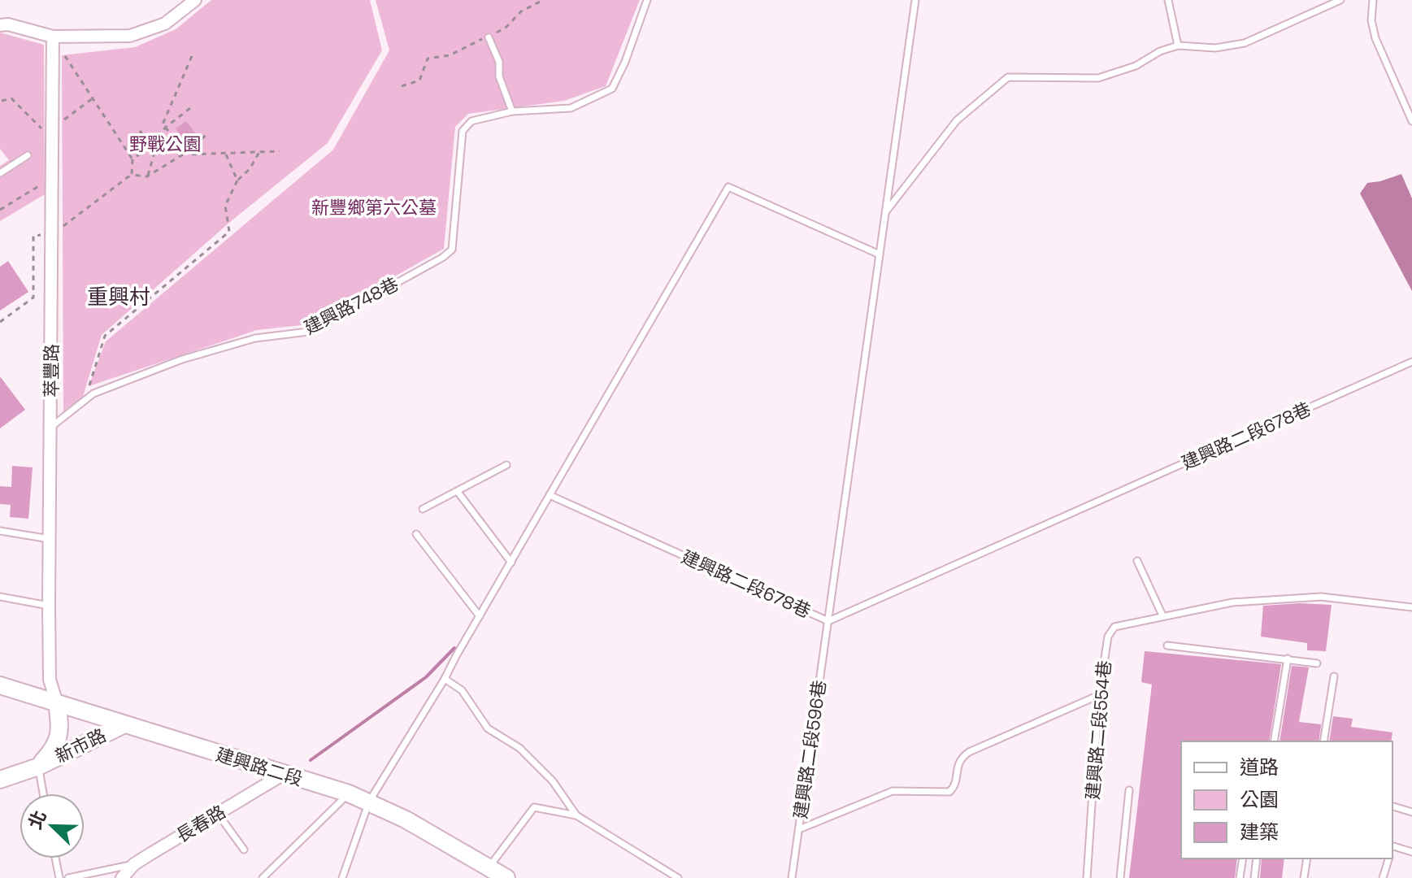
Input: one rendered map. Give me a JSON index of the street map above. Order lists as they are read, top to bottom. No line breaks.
{"streets":{"street":["萃豐路","新市路","建興路二段","長春路"],"lane":["建興路748巷","建興路二段678巷","建興路二段554巷","建興路二段596巷"]},"crossings":[["建興路748巷","萃豐路"],["萃豐路","新市路"],["萃豐路","建興路二段"],["建興路二段678巷","建興路二段596巷"],["新市路","建興路二段"],["建興路二段","長春路"]],"districts":["重興村"],"parks":["野戰公園","新豐鄉第六公墓"],"legend":["道路","公園","建築"],"north":"top left"}
